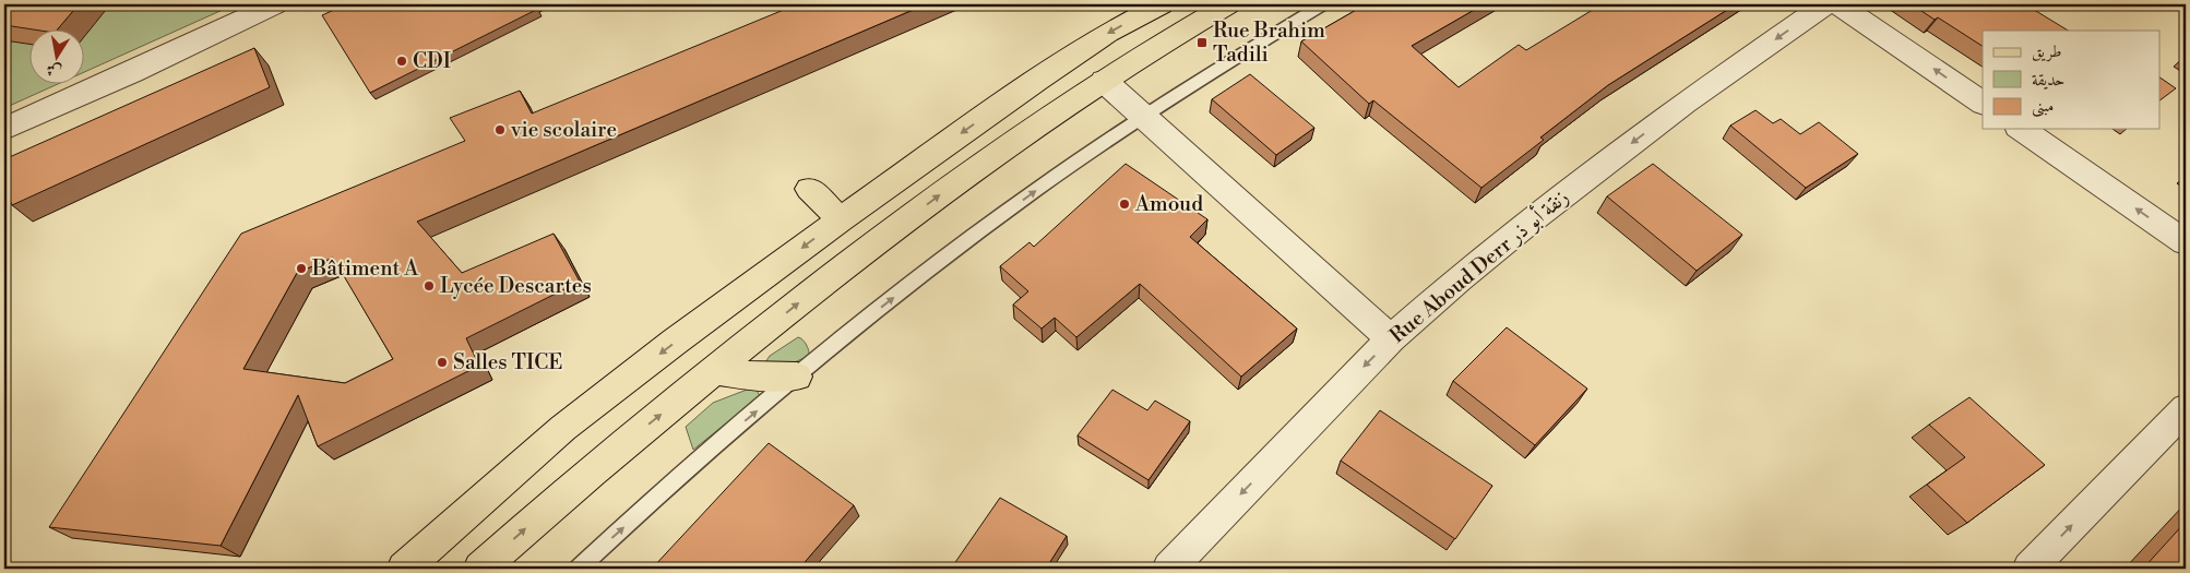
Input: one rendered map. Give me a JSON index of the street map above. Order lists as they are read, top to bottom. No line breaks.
{"streets":{"street":["Rue Aboud Derr زنقة أبو ذر"]},"one_way":["Rue Aboud Derr زنقة أبو ذر"],"places":{"transit":["Rue Brahim Tadili"],"other":["CDI","vie scolaire","Amoud","Bâtiment A","Lycée Descartes","Salles TICE"]},"legend":["طريق","حديقة","مبنى"],"north":"bottom"}
